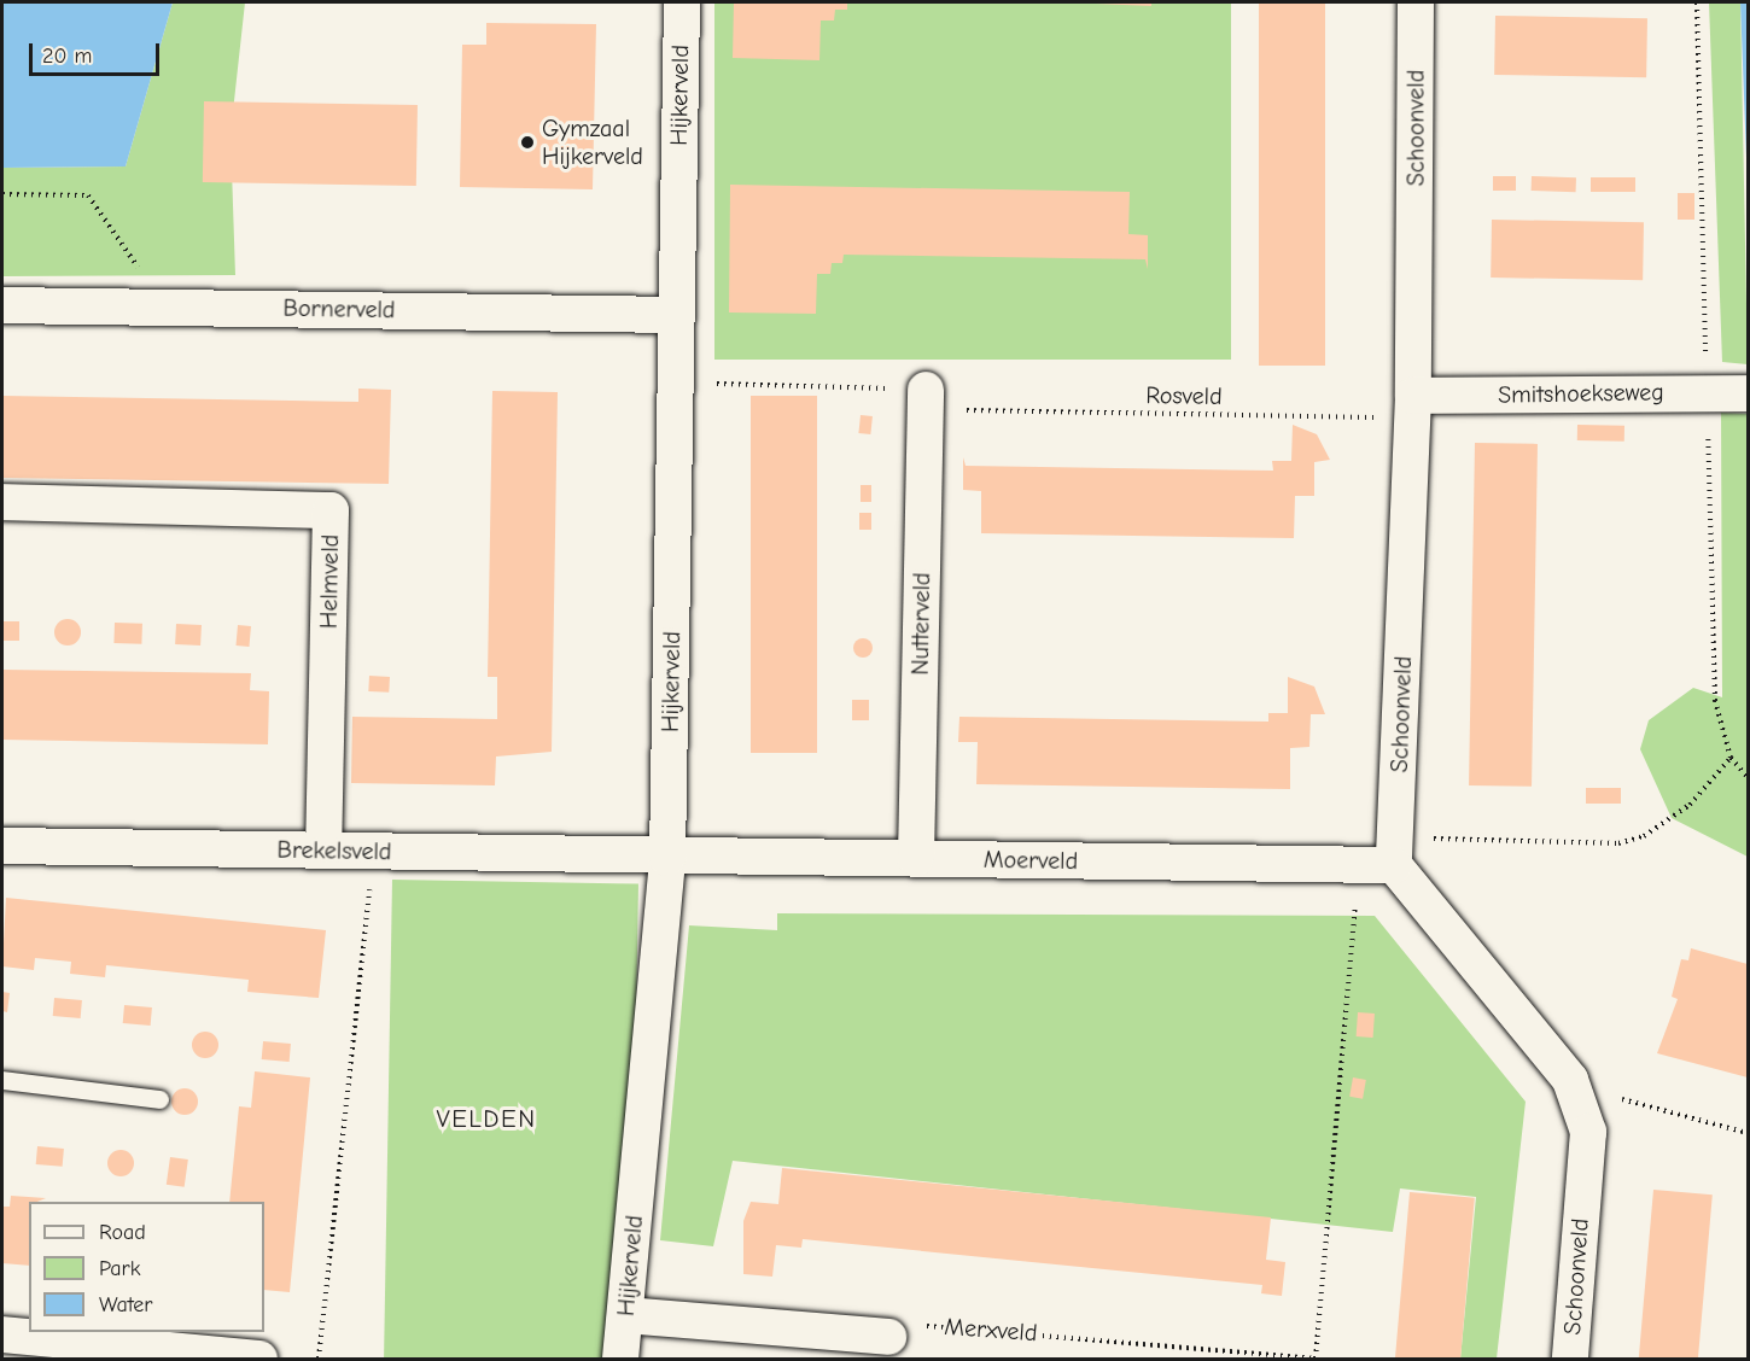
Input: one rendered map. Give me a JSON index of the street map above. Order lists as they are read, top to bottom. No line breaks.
{"streets":{"street":["Hijkerveld","Schoonveld","Bornerveld","Smitshoekseweg","Helmveld","Nutterveld","Brekelsveld","Moerveld"],"path":["Rosveld","Merxveld"]},"crossings":[["Hijkerveld","Bornerveld"],["Hijkerveld","Rosveld"],["Hijkerveld","Brekelsveld"],["Hijkerveld","Moerveld"],["Schoonveld","Smitshoekseweg"],["Schoonveld","Rosveld"],["Schoonveld","Moerveld"],["Smitshoekseweg","Rosveld"],["Rosveld","Nutterveld"],["Helmveld","Brekelsveld"],["Nutterveld","Moerveld"],["Brekelsveld","Moerveld"]],"districts":["VELDEN"],"places":["Gymzaal Hijkerveld"],"legend":["Road","Park","Water"],"scale_bar":"20 m"}
